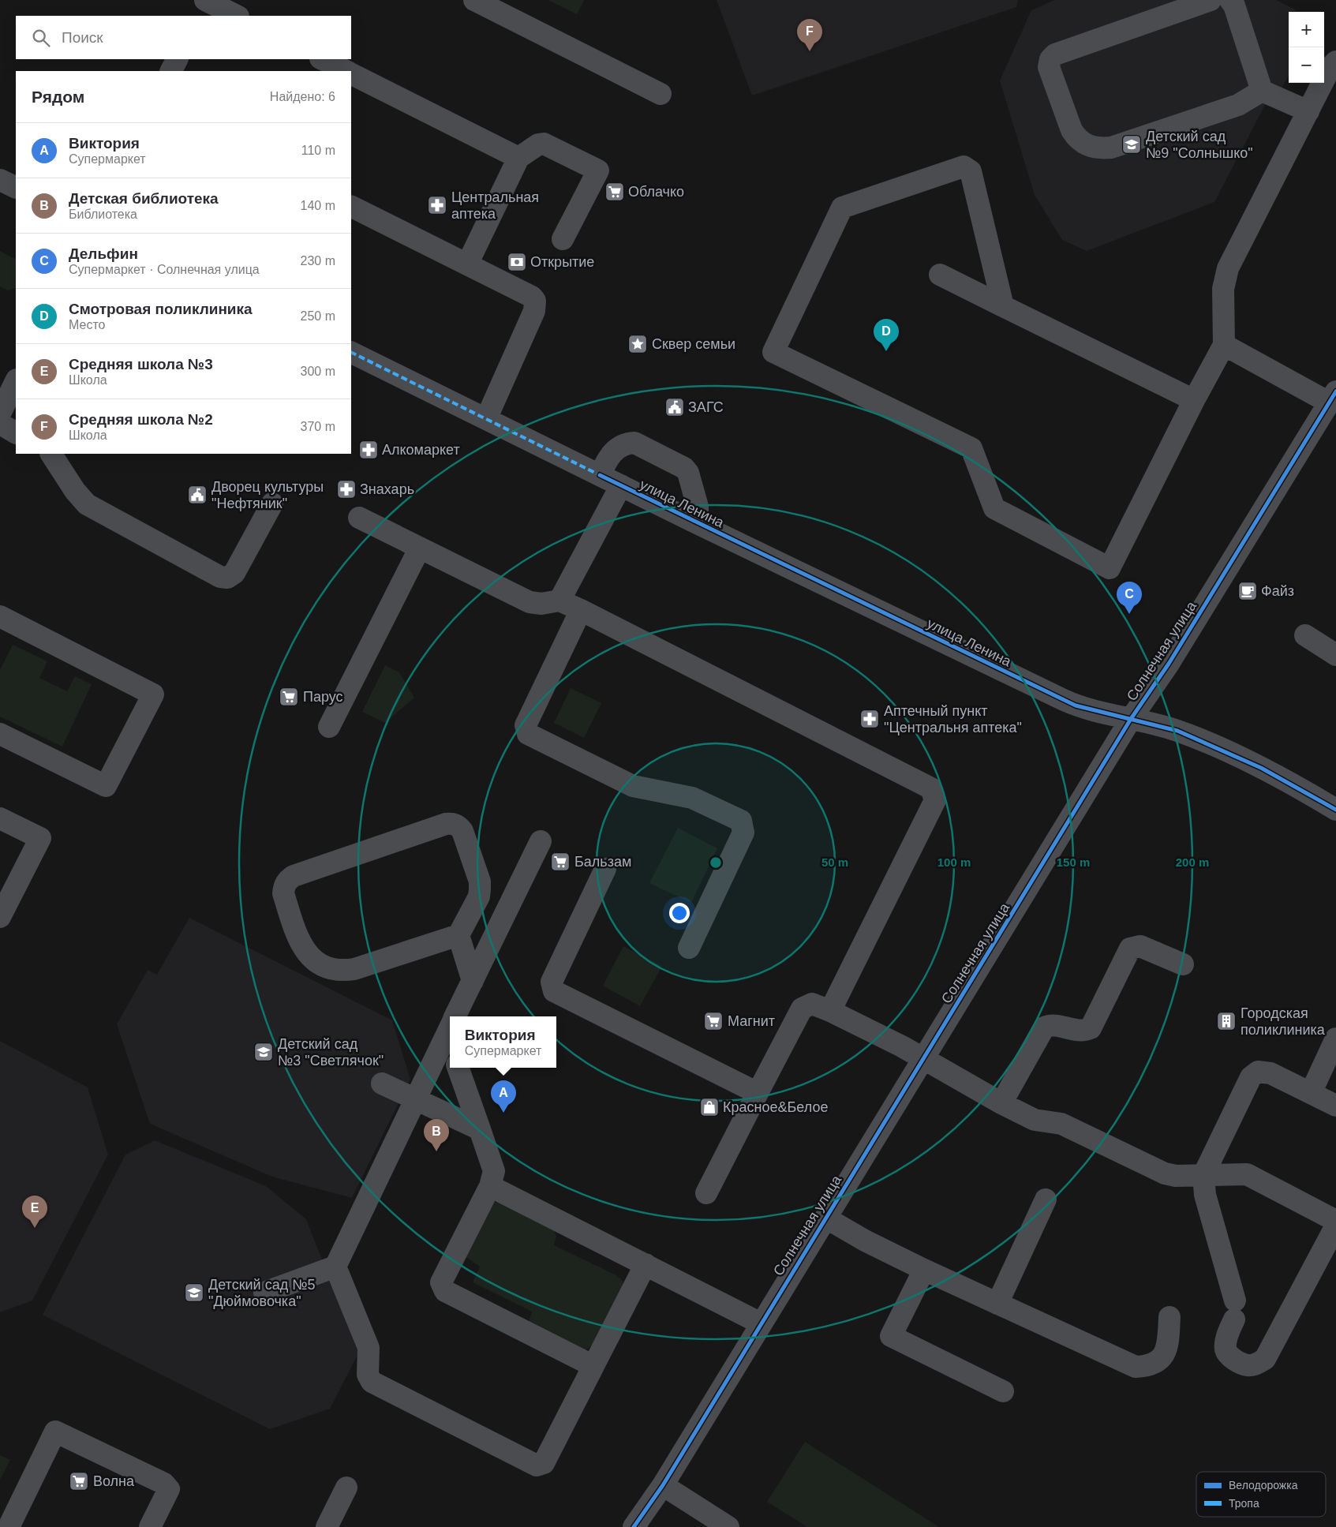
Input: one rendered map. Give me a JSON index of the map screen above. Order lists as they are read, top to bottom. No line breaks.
{"streets":{"street":["улица Ленина","Солнечная улица"]},"crossings":[["улица Ленина","Солнечная улица"]],"places":{"school or university":["Детский сад №9 \"Солнышко\"","Детский сад №3 \"Светлячок\"","Детский сад №5 \"Дюймовочка\""],"supermarket":["Облачко","Парус","Бальзам","Магнит","Волна"],"pharmacy":["Центральная аптека","Алкомаркет","Знахарь","Аптечный пункт \"Центральня аптека\""],"bank":["Открытие"],"place":["Сквер семьи"],"public building":["ЗАГС","Дворец культуры \"Нефтяник\""],"cafe":["Файз"],"building":["Городская поликлиника"],"shop":["Красное&Белое"]},"legend":["Велодорожка","Тропа"],"page":{"map_buttons":["+","−"],"search":"Поиск","pins":["F","D","C","A","B","E"],"heading":["Рядом","Найдено: 6"],"list":[{"mark":"A","name":"Виктория","note":"Супермаркет","value":"110 m"},{"mark":"B","name":"Детская библиотека","note":"Библиотека","value":"140 m"},{"mark":"C","name":"Дельфин","note":"Супермаркет · Солнечная улица","value":"230 m"},{"mark":"D","name":"Смотровая поликлиника","note":"Место","value":"250 m"},{"mark":"E","name":"Средняя школа №3","note":"Школа","value":"300 m"},{"mark":"F","name":"Средняя школа №2","note":"Школа","value":"370 m"}],"popup":["Виктория","Супермаркет"]},"rings":["50 m","100 m","150 m","200 m"]}
